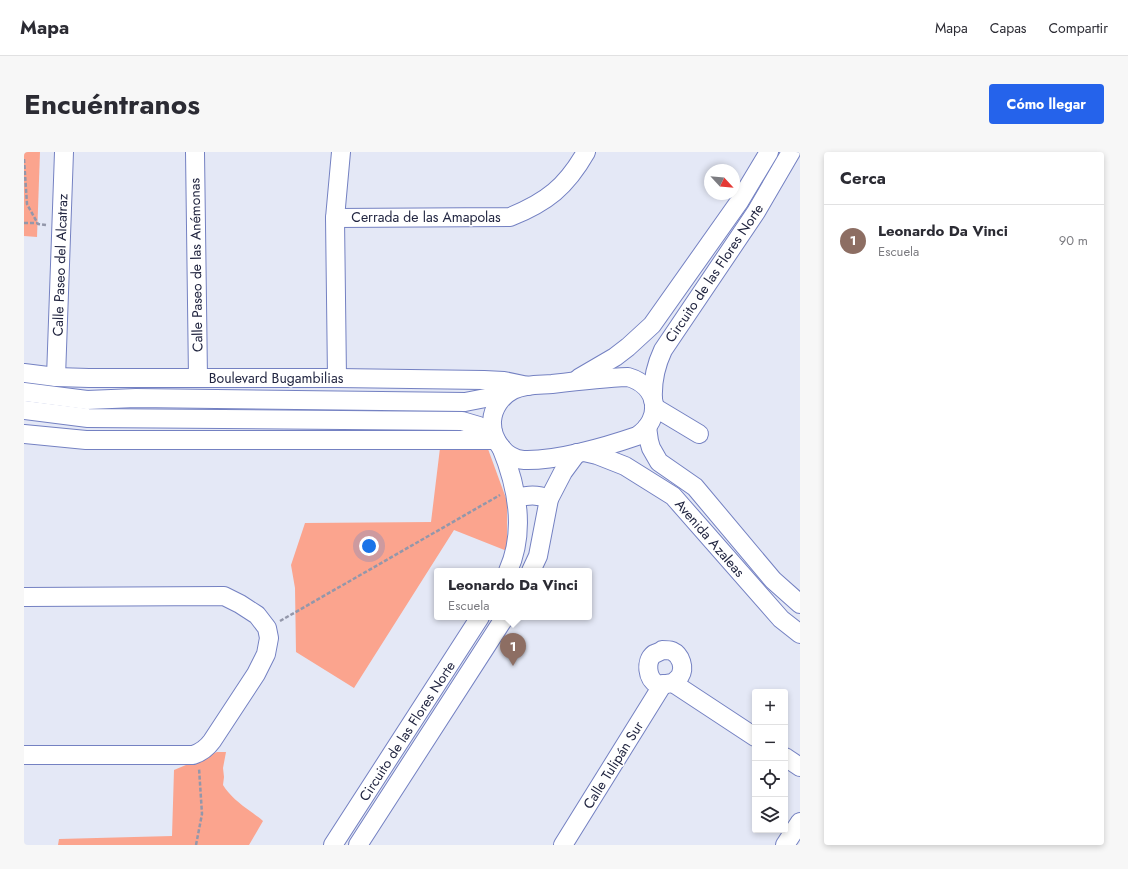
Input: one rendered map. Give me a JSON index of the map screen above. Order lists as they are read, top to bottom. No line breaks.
{"streets":{"street":["Cerrada de las Amapolas","Calle Paseo del Alcatraz","Calle Paseo de las Anémonas","Circuito de las Flores Norte","Boulevard Bugambilias","Avenida Azaleas","Calle Tulipán Sur"]},"crossings":[["Calle Paseo del Alcatraz","Boulevard Bugambilias"],["Calle Paseo de las Anémonas","Boulevard Bugambilias"],["Circuito de las Flores Norte","Avenida Azaleas"]],"north":"bottom right","page":{"header":"Mapa","nav":["Mapa","Capas","Compartir"],"title":"Encuéntranos","buttons":"Cómo llegar","heading":"Cerca","list":[{"mark":"1","name":"Leonardo Da Vinci","note":"Escuela","value":"90 m"}],"popup":["Leonardo Da Vinci","Escuela"],"pins":"1","map_buttons":["+","−"]}}
